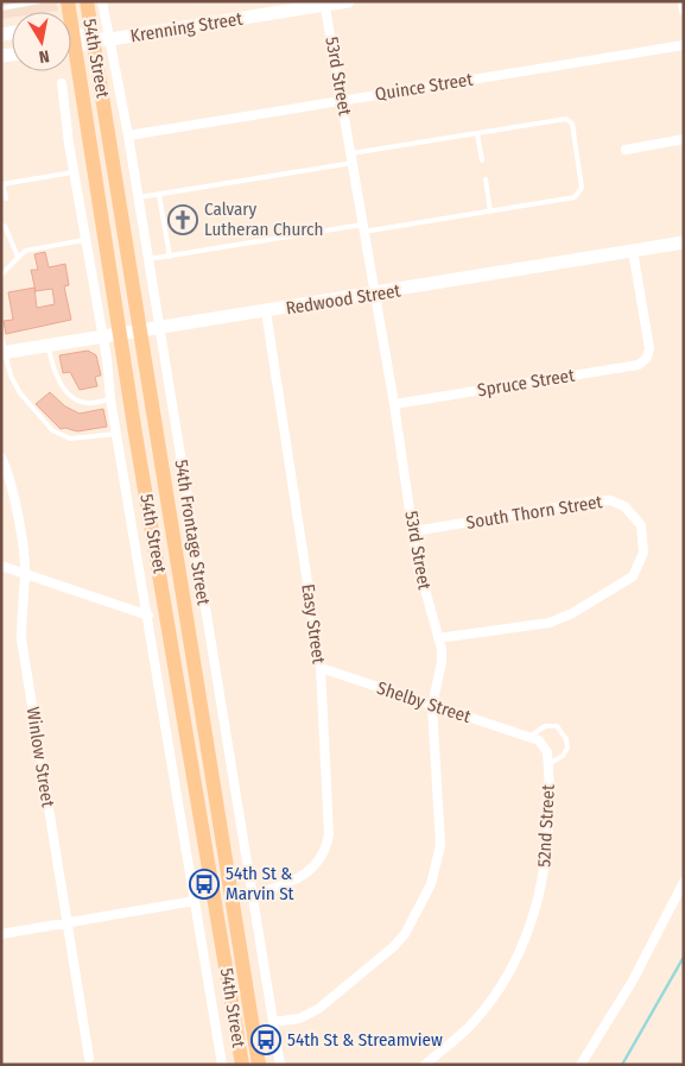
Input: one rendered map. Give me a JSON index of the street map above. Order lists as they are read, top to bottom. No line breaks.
{"streets":{"main road":["54th Street"],"street":["Krenning Street","53rd Street","Quince Street","Redwood Street","Spruce Street","South Thorn Street","54th Frontage Street","Easy Street","Shelby Street","Winlow Street","52nd Street"]},"crossings":[["Krenning Street","54th Street"],["Krenning Street","53rd Street"],["Krenning Street","54th Frontage Street"],["54th Street","Redwood Street"],["53rd Street","Quince Street"],["53rd Street","Redwood Street"],["53rd Street","Spruce Street"],["53rd Street","South Thorn Street"],["53rd Street","54th Frontage Street"],["53rd Street","Shelby Street"],["Quince Street","54th Frontage Street"],["Redwood Street","Spruce Street"],["Redwood Street","54th Frontage Street"],["Redwood Street","Easy Street"],["54th Frontage Street","Easy Street"],["Easy Street","Shelby Street"],["Shelby Street","52nd Street"]],"places":{"church":["Calvary Lutheran Church"],"bus stop":["54th St & Marvin St","54th St & Streamview"]},"north":"bottom"}
